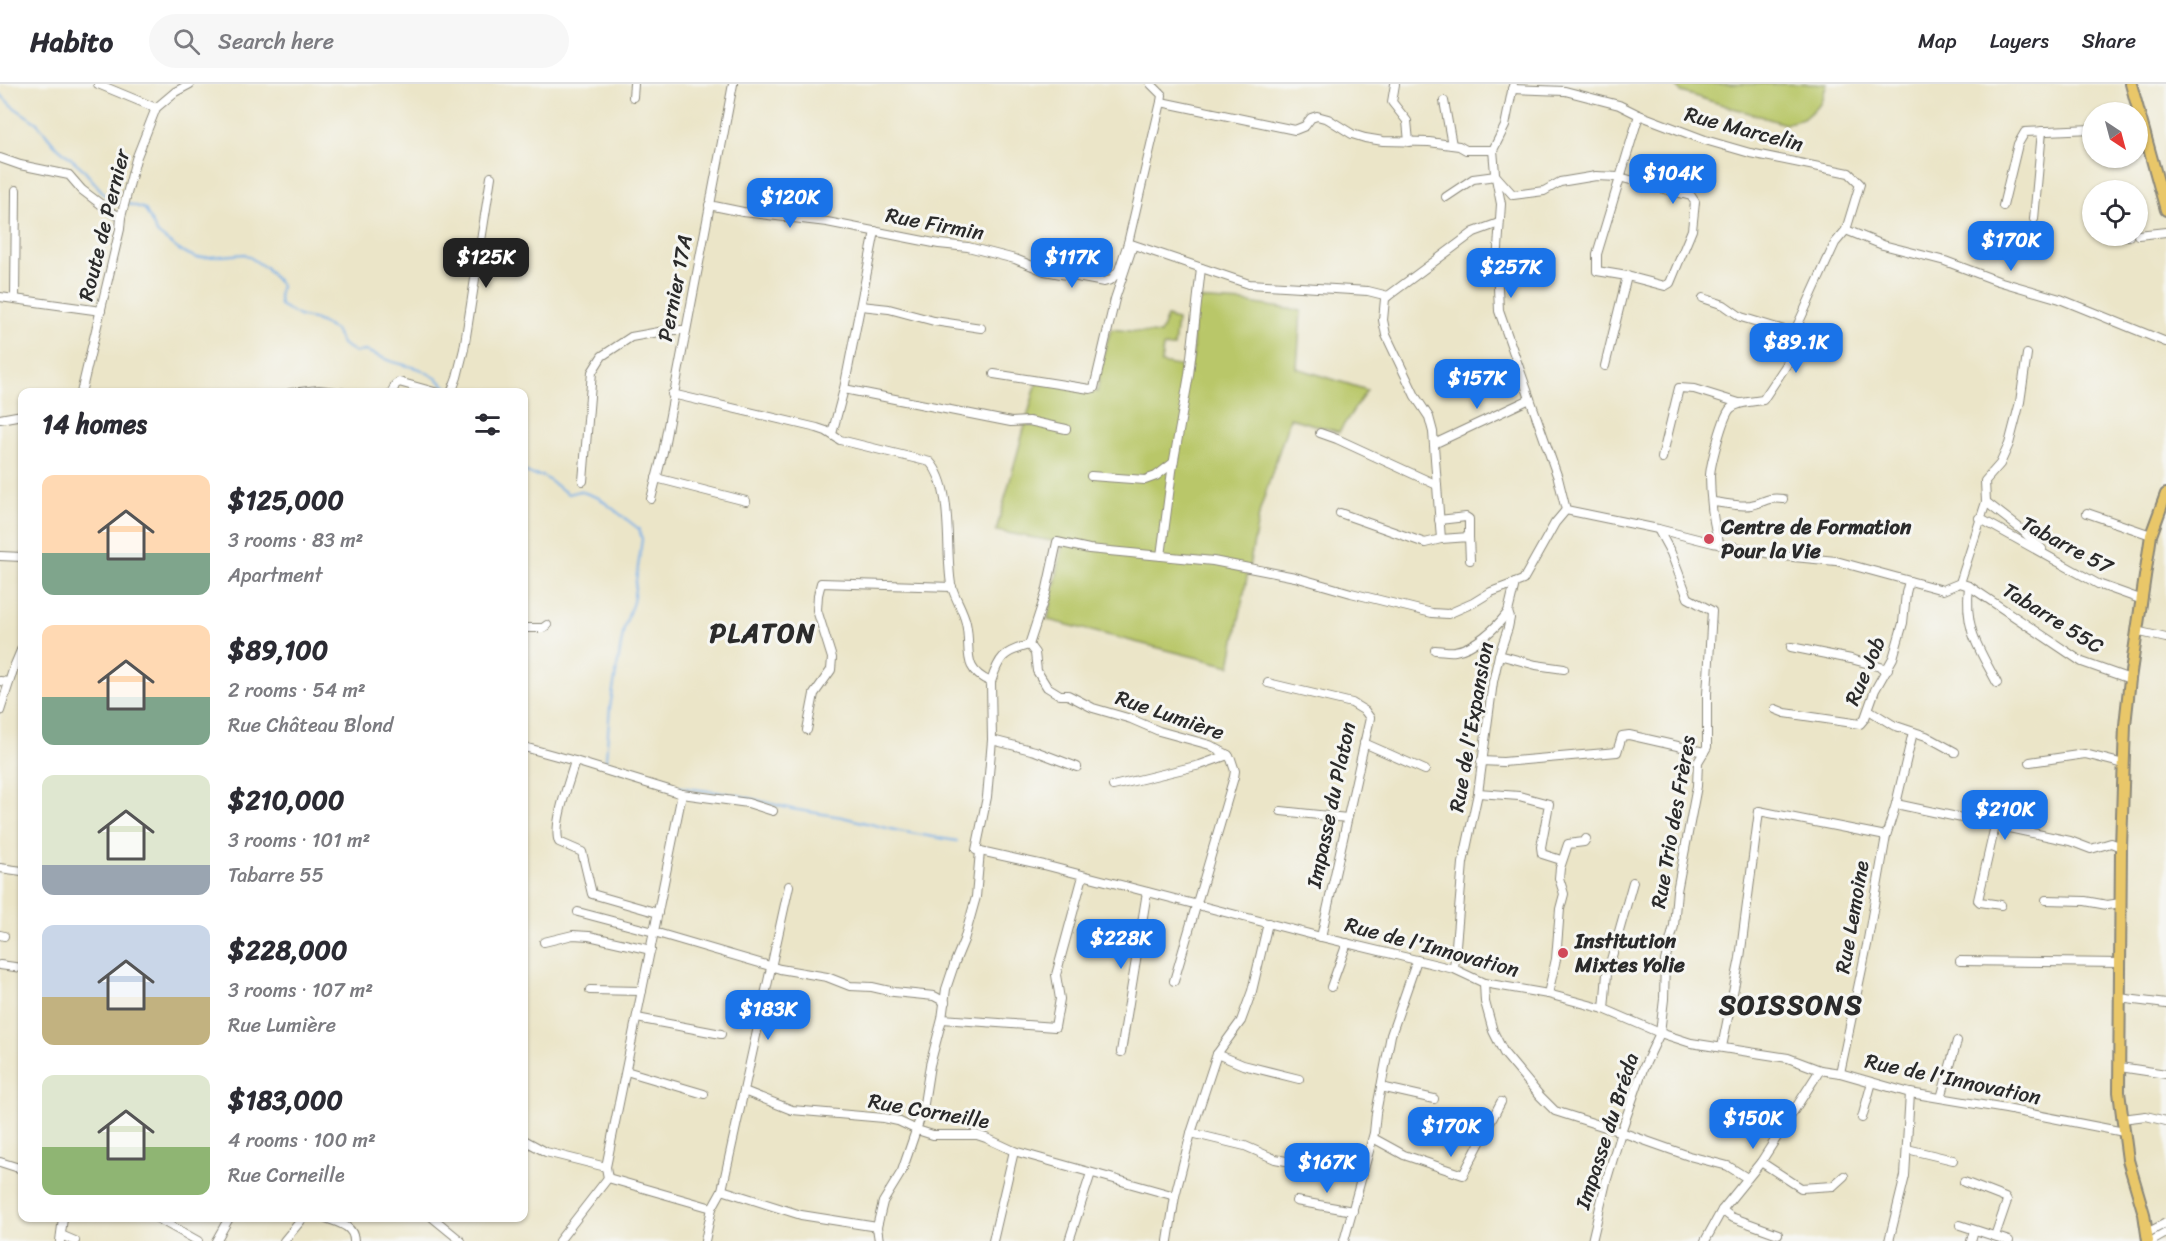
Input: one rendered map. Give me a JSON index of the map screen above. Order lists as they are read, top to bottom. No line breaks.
{"streets":{"street":["Rue Marcelin","Rue Firmin","Route de Pernier","Pernier 17A","Tabarre 57","Tabarre 55C","Rue Job","Rue Lumière","Rue de l'Expansion","Impasse du Platon","Rue Trio des Frères","Rue Lemoine","Rue de l'Innovation","Rue Corneille","Impasse du Bréda"]},"crossings":[["Rue Firmin","Pernier 17A"],["Rue Lumière","Rue de l'Innovation"],["Rue de l'Expansion","Rue de l'Innovation"],["Impasse du Platon","Rue de l'Innovation"],["Rue Trio des Frères","Rue de l'Innovation"],["Rue Trio des Frères","Impasse du Bréda"],["Rue Lemoine","Rue de l'Innovation"],["Rue de l'Innovation","Impasse du Bréda"]],"districts":["PLATON","SOISSONS"],"places":["Centre de Formation Pour la Vie","Institution Mixtes Yolie"],"north":"bottom right","page":{"header":"Habito","search":"Search here","nav":["Map","Layers","Share"],"price":["$104K","$120K","$170K","$125K","$117K","$257K","$89.1K","$157K","$210K","$228K","$183K","$150K","$170K","$167K"],"heading":"14 homes","list":[{"name":"$125,000","note":"3 rooms · 83 m² · Apartment"},{"name":"$89,100","note":"2 rooms · 54 m² · Rue Château Blond"},{"name":"$210,000","note":"3 rooms · 101 m² · Tabarre 55"},{"name":"$228,000","note":"3 rooms · 107 m² · Rue Lumière"},{"name":"$183,000","note":"4 rooms · 100 m² · Rue Corneille"}]}}
